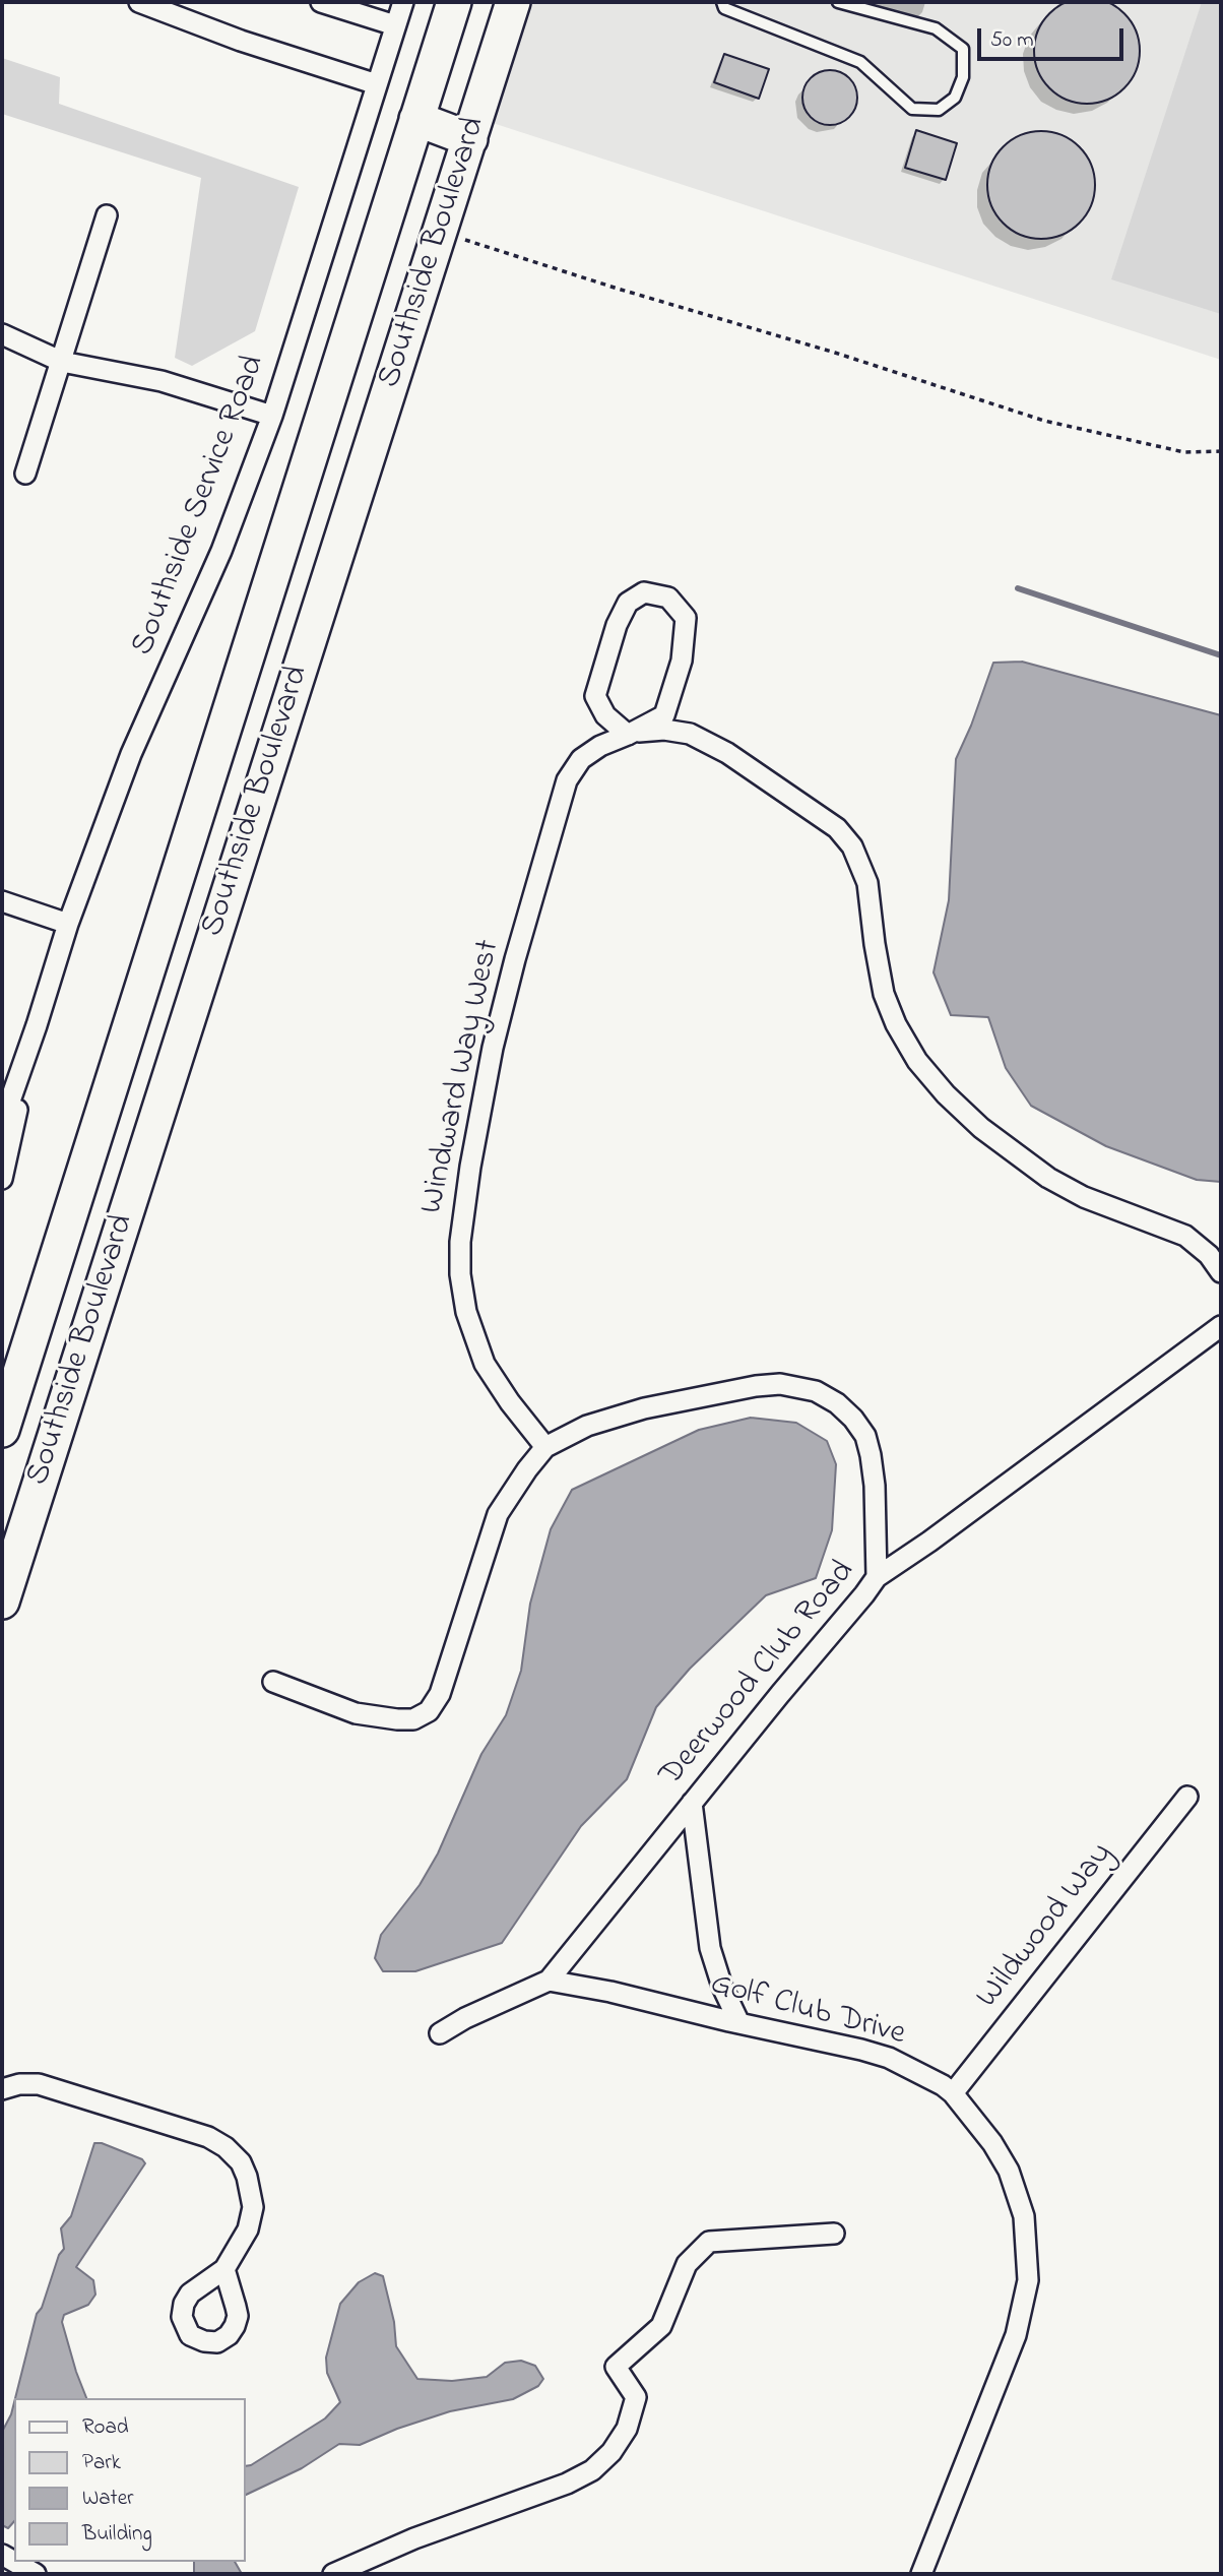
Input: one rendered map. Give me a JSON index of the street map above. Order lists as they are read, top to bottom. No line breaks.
{"streets":{"highway":["Southside Boulevard"],"street":["Southside Service Road","Windward Way West","Deerwood Club Road","Wildwood Way","Golf Club Drive"]},"crossings":[["Deerwood Club Road","Golf Club Drive"],["Wildwood Way","Golf Club Drive"]],"legend":["Road","Park","Water","Building"],"scale_bar":"50 m"}
